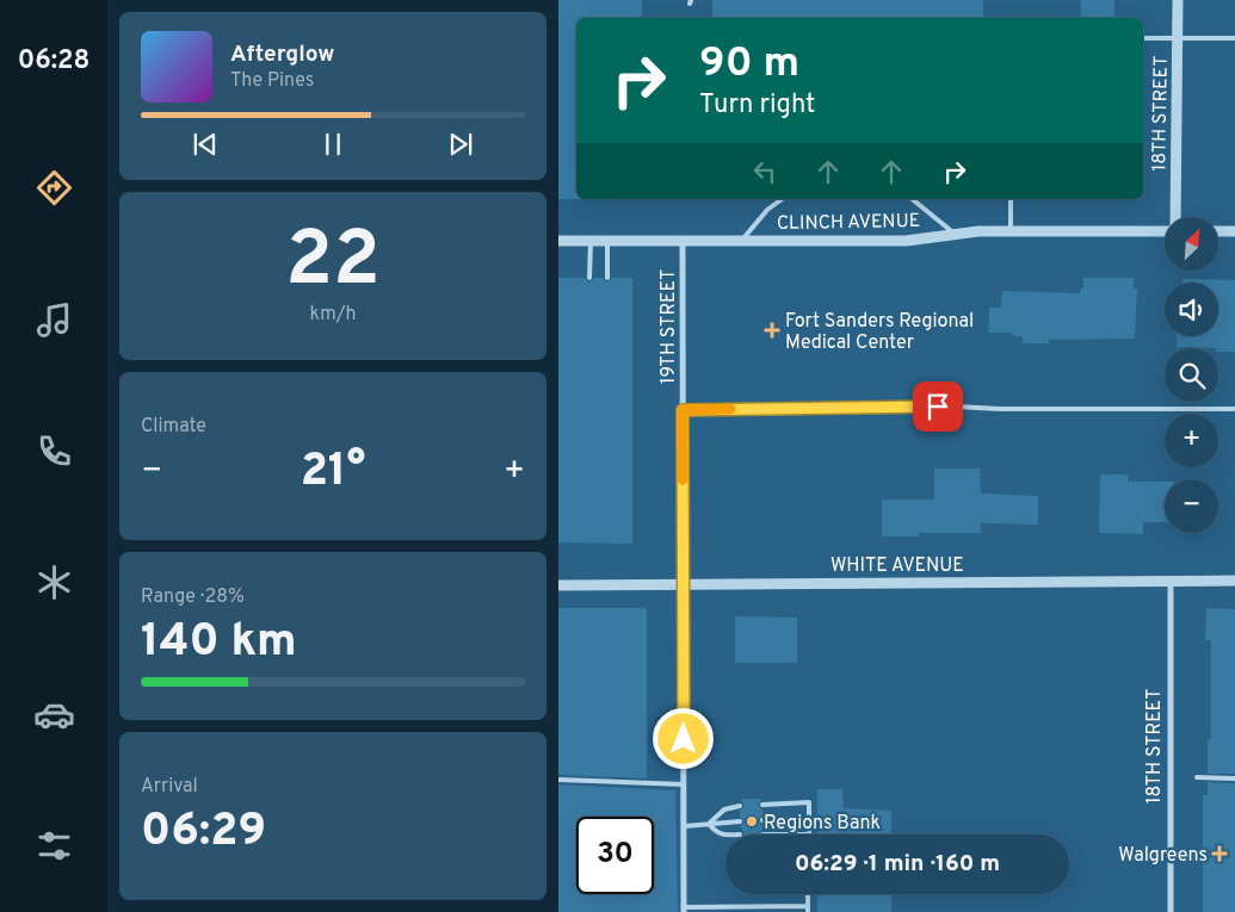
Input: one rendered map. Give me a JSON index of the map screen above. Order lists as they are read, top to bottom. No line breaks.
{"streets":{"street":["18TH STREET","CLINCH AVENUE","19TH STREET","WHITE AVENUE"]},"crossings":[["18TH STREET","WHITE AVENUE"],["CLINCH AVENUE","19TH STREET"],["19TH STREET","WHITE AVENUE"]],"places":{"health":["Fort Sanders Regional Medical Center","Walgreens"],"other":["Regions Bank"]},"north":"top right","page":{"tabs":"06:28","turn":["90 m","Turn right"],"song":["Afterglow","The Pines"],"tile":[["22","km/h"],"Climate",["Range · 28%","140 km"],["Arrival","06:29"]],"map_buttons":["+","−"],"heat":["−","21°","+"],"limit":"30","trip":"06:29 · 1 min · 160 m"}}
